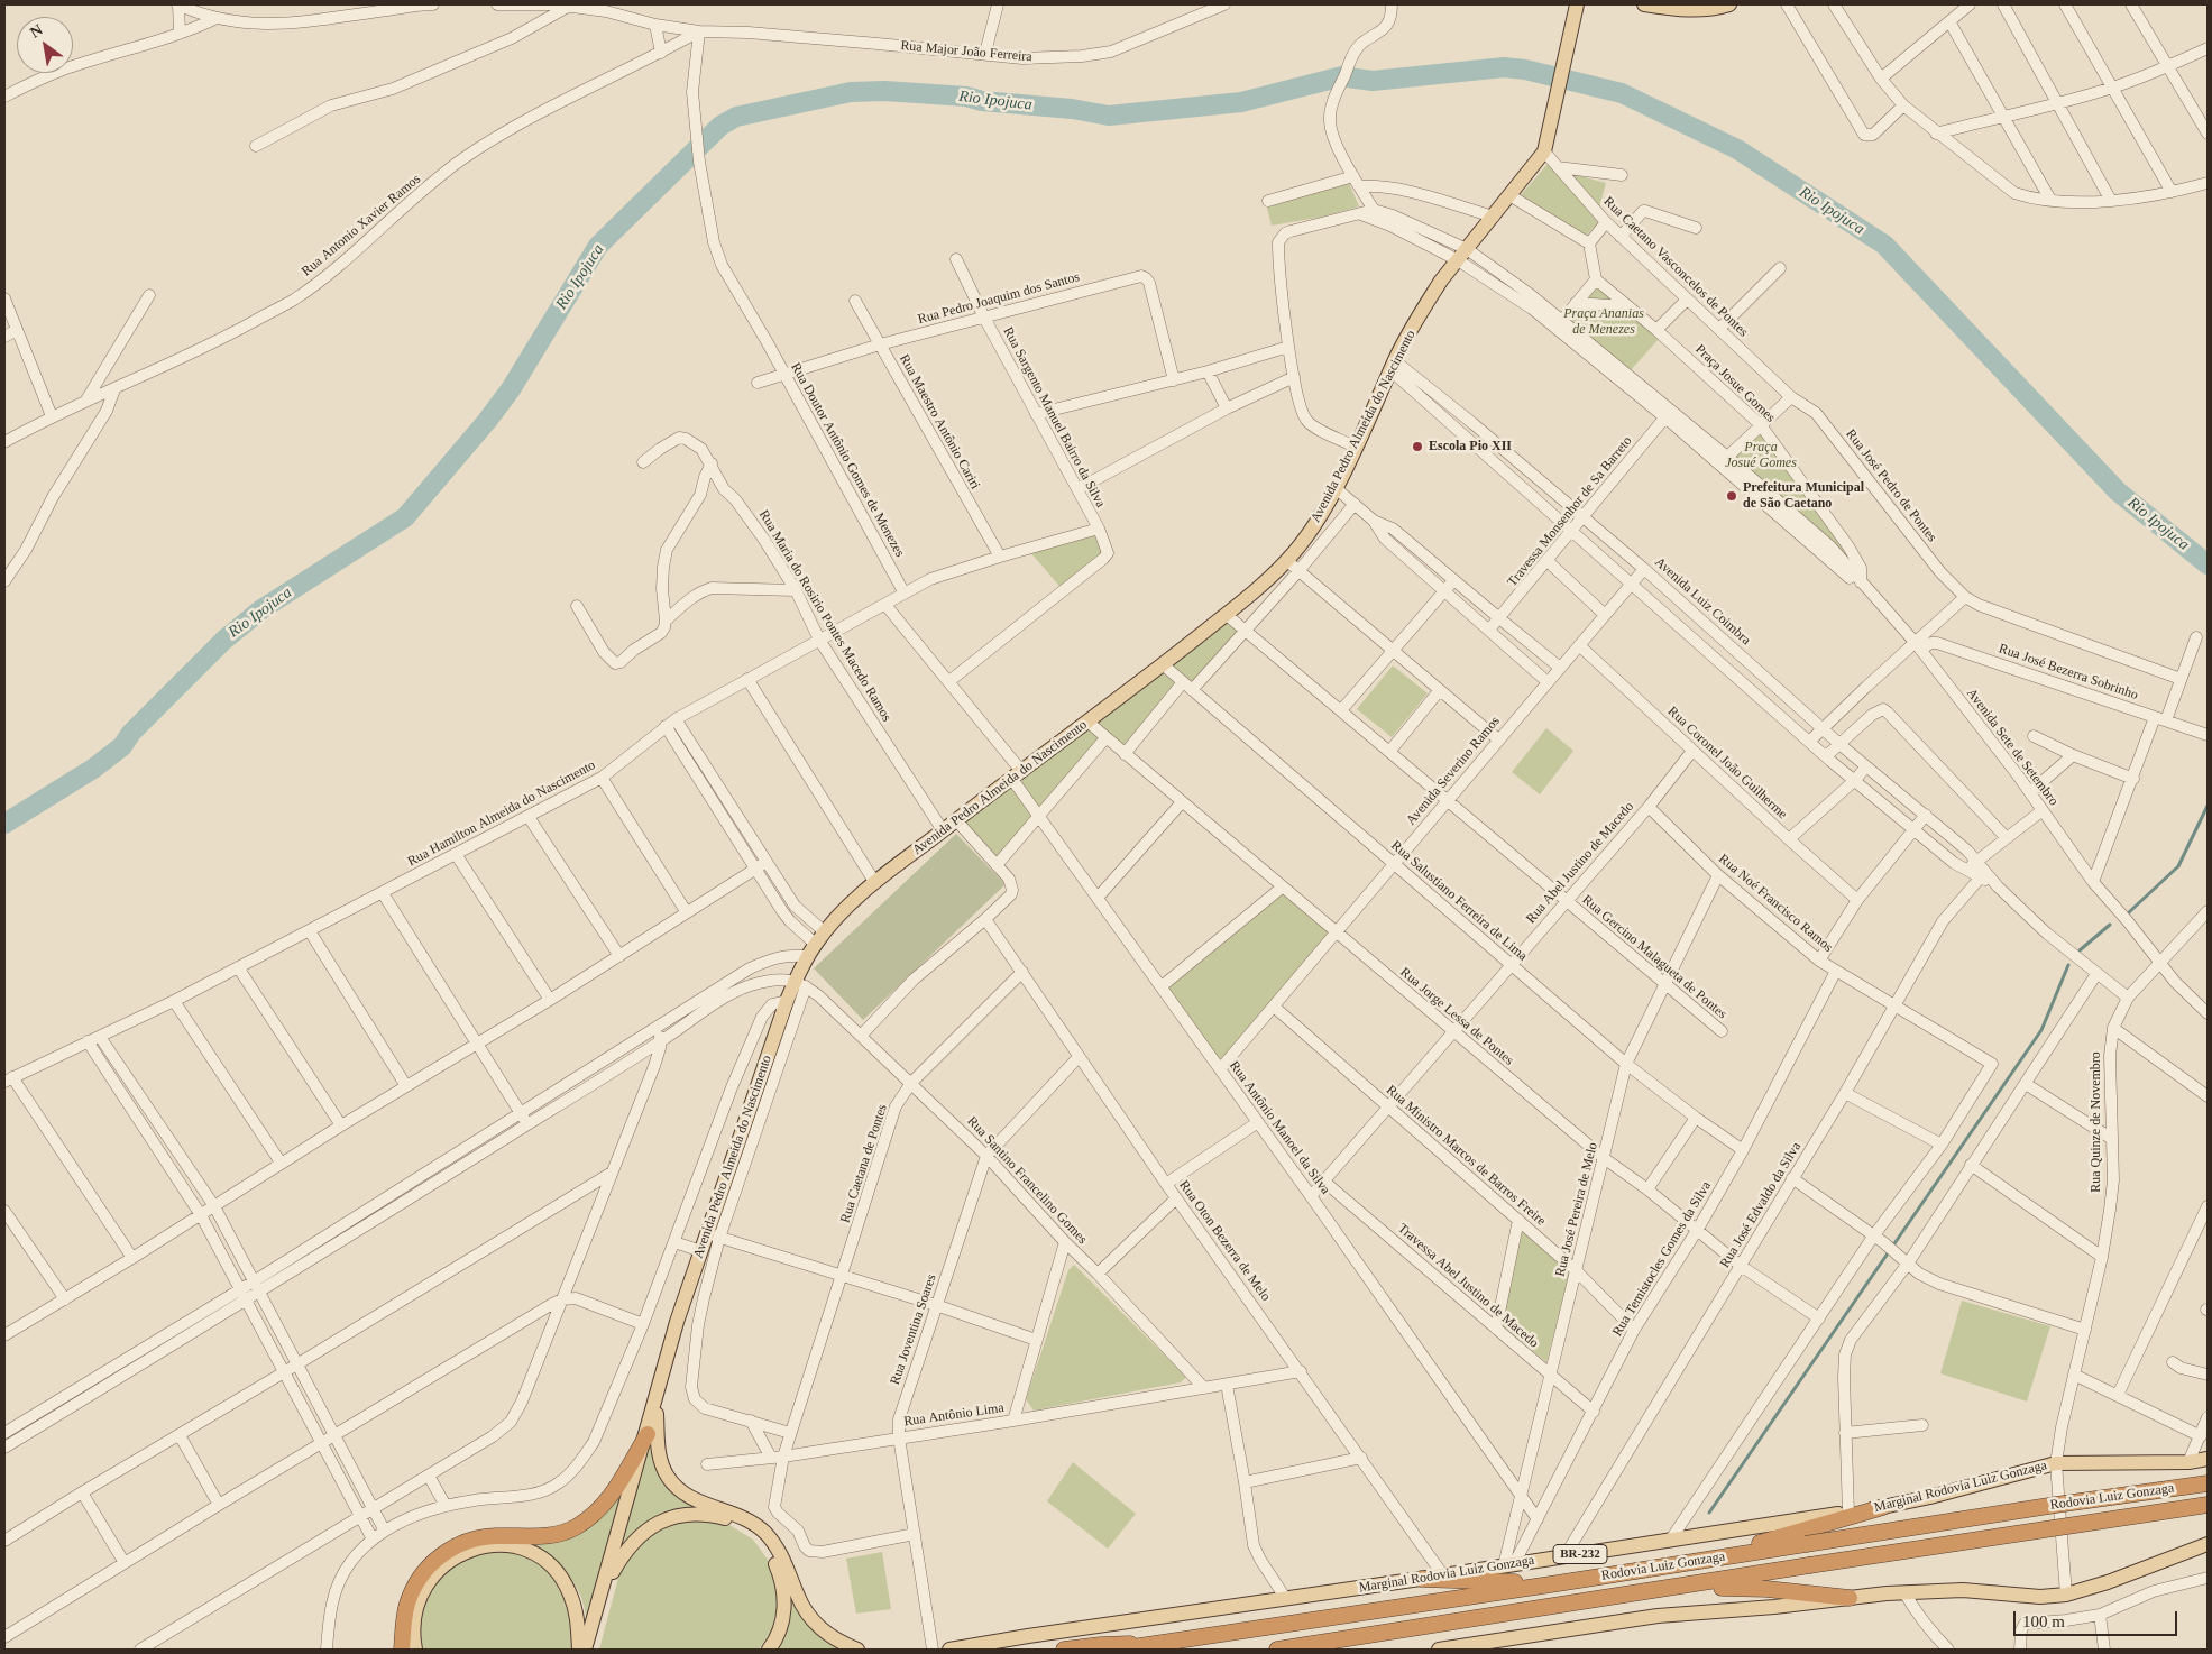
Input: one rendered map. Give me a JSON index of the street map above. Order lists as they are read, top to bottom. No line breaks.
{"streets":{"highway":["Rodovia Luiz Gonzaga","BR-232"],"main road":["Avenida Pedro Almeida do Nascimento","Marginal Rodovia Luiz Gonzaga"],"street":["Rua Major João Ferreira","Rua Antonio Xavier Ramos","Rua Caetano Vasconcelos de Pontes","Rua Pedro Joaquim dos Santos","Praça Josue Gomes","Rua Sargento Manuel Bairro da Silva","Rua Maestro Antônio Cariri","Rua Doutor Antônio Gomes de Menezes","Rua José Pedro de Pontes","Travessa Monsenhor de Sa Barreto","Avenida Luiz Coimbra","Rua Maria do Rosirio Pontes Macedo Ramos","Rua José Bezerra Sobrinho","Avenida Sete de Setembro","Rua Coronel João Guilherme","Avenida Severino Ramos","Rua Hamilton Almeida do Nascimento","Rua Abel Justino de Macedo","Rua Salustiano Ferreira de Lima","Rua Noé Francisco Ramos","Rua Gercino Malagueta de Pontes","Rua Jorge Lessa de Pontes","Rua Quinze de Novembro","Rua Antônio Manoel da Silva","Rua Ministro Marcos de Barros Freire","Rua Caetana de Pontes","Rua Santino Francelino Gomes","Rua José Edvaldo da Silva","Rua José Pereira de Melo","Rua Oton Bezerra de Melo","Rua Temistocles Gomes da Silva","Travessa Abel Justino de Macedo","Rua Joventina Soares","Rua Antônio Lima"]},"crossings":[["Rua Major João Ferreira","Rua Antonio Xavier Ramos"],["Rua Major João Ferreira","Rua Doutor Antônio Gomes de Menezes"],["Rua Antonio Xavier Ramos","Rua Doutor Antônio Gomes de Menezes"],["Rua Caetano Vasconcelos de Pontes","Avenida Pedro Almeida do Nascimento"],["Rua Caetano Vasconcelos de Pontes","Rua José Pedro de Pontes"],["Rua Pedro Joaquim dos Santos","Rua Sargento Manuel Bairro da Silva"],["Rua Pedro Joaquim dos Santos","Rua Maestro Antônio Cariri"],["Rua Pedro Joaquim dos Santos","Rua Doutor Antônio Gomes de Menezes"],["Praça Josue Gomes","Avenida Sete de Setembro"],["Rua Sargento Manuel Bairro da Silva","Rua Hamilton Almeida do Nascimento"],["Rua Maestro Antônio Cariri","Rua Hamilton Almeida do Nascimento"],["Avenida Pedro Almeida do Nascimento","Avenida Luiz Coimbra"],["Avenida Pedro Almeida do Nascimento","Rua Maria do Rosirio Pontes Macedo Ramos"],["Avenida Pedro Almeida do Nascimento","Avenida Sete de Setembro"],["Avenida Pedro Almeida do Nascimento","Rua Salustiano Ferreira de Lima"],["Avenida Pedro Almeida do Nascimento","Rua Gercino Malagueta de Pontes"],["Avenida Pedro Almeida do Nascimento","Rua Jorge Lessa de Pontes"],["Avenida Pedro Almeida do Nascimento","Rua Antônio Manoel da Silva"],["Avenida Pedro Almeida do Nascimento","Rua Santino Francelino Gomes"],["Rua Doutor Antônio Gomes de Menezes","Rua Hamilton Almeida do Nascimento"],["Travessa Monsenhor de Sa Barreto","Avenida Luiz Coimbra"],["Travessa Monsenhor de Sa Barreto","Avenida Sete de Setembro"],["Avenida Luiz Coimbra","Avenida Severino Ramos"],["Avenida Luiz Coimbra","Rua Quinze de Novembro"],["Avenida Luiz Coimbra","Rua José Edvaldo da Silva"],["Rua Maria do Rosirio Pontes Macedo Ramos","Rua Hamilton Almeida do Nascimento"],["Rua José Bezerra Sobrinho","Avenida Sete de Setembro"],["Avenida Sete de Setembro","Rua Quinze de Novembro"],["Rua Coronel João Guilherme","Avenida Severino Ramos"],["Rua Coronel João Guilherme","Rua Abel Justino de Macedo"],["Avenida Severino Ramos","Rua Salustiano Ferreira de Lima"],["Avenida Severino Ramos","Rua Gercino Malagueta de Pontes"],["Avenida Severino Ramos","Rua Jorge Lessa de Pontes"],["Avenida Severino Ramos","Rua Antônio Manoel da Silva"],["Avenida Severino Ramos","Rua Ministro Marcos de Barros Freire"],["Rua Abel Justino de Macedo","Rua Salustiano Ferreira de Lima"],["Rua Abel Justino de Macedo","Rua Noé Francisco Ramos"],["Rua Abel Justino de Macedo","Rua Gercino Malagueta de Pontes"],["Rua Abel Justino de Macedo","Rua Jorge Lessa de Pontes"],["Rua Abel Justino de Macedo","Rua Antônio Manoel da Silva"],["Rua Abel Justino de Macedo","Rua Ministro Marcos de Barros Freire"],["Rua Abel Justino de Macedo","Travessa Abel Justino de Macedo"],["Rua Salustiano Ferreira de Lima","Rua José Pereira de Melo"],["Rua Salustiano Ferreira de Lima","Rua Temistocles Gomes da Silva"],["Rua Noé Francisco Ramos","Rua José Edvaldo da Silva"],["Rua Noé Francisco Ramos","Rua José Pereira de Melo"],["Rua Noé Francisco Ramos","Rua Temistocles Gomes da Silva"],["Rua Gercino Malagueta de Pontes","Rua José Pereira de Melo"],["Rua Jorge Lessa de Pontes","Rua José Edvaldo da Silva"],["Rua Jorge Lessa de Pontes","Rua José Pereira de Melo"],["Rua Jorge Lessa de Pontes","Rua Temistocles Gomes da Silva"],["Rua Quinze de Novembro","Marginal Rodovia Luiz Gonzaga"],["Rua Antônio Manoel da Silva","Rua José Pereira de Melo"],["Rua Antônio Manoel da Silva","Rua Temistocles Gomes da Silva"],["Rua Ministro Marcos de Barros Freire","Rua José Pereira de Melo"],["Rua Ministro Marcos de Barros Freire","Rua Temistocles Gomes da Silva"],["Rua Caetana de Pontes","Rua Santino Francelino Gomes"],["Rua Caetana de Pontes","Rua Oton Bezerra de Melo"],["Rua Caetana de Pontes","Rua Joventina Soares"],["Rua Caetana de Pontes","Rua Antônio Lima"],["Rua Santino Francelino Gomes","Rua Joventina Soares"],["Rua Santino Francelino Gomes","Rua Antônio Lima"],["Rua José Edvaldo da Silva","Marginal Rodovia Luiz Gonzaga"],["Rua José Pereira de Melo","Rua Temistocles Gomes da Silva"],["Rua José Pereira de Melo","Travessa Abel Justino de Macedo"],["Rua José Pereira de Melo","Marginal Rodovia Luiz Gonzaga"],["Rua Oton Bezerra de Melo","Rua Joventina Soares"],["Rua Oton Bezerra de Melo","Rua Antônio Lima"],["Rua Oton Bezerra de Melo","Marginal Rodovia Luiz Gonzaga"],["Rua Temistocles Gomes da Silva","Travessa Abel Justino de Macedo"],["Rua Temistocles Gomes da Silva","Marginal Rodovia Luiz Gonzaga"],["Rua Joventina Soares","Rua Antônio Lima"]],"water":["Rio Ipojuca"],"parks":["Praça Ananias de Menezes","Praça Josué Gomes"],"places":["Escola Pio XII","Prefeitura Municipal de São Caetano"],"scale_bar":"100 m","north":"top left"}
